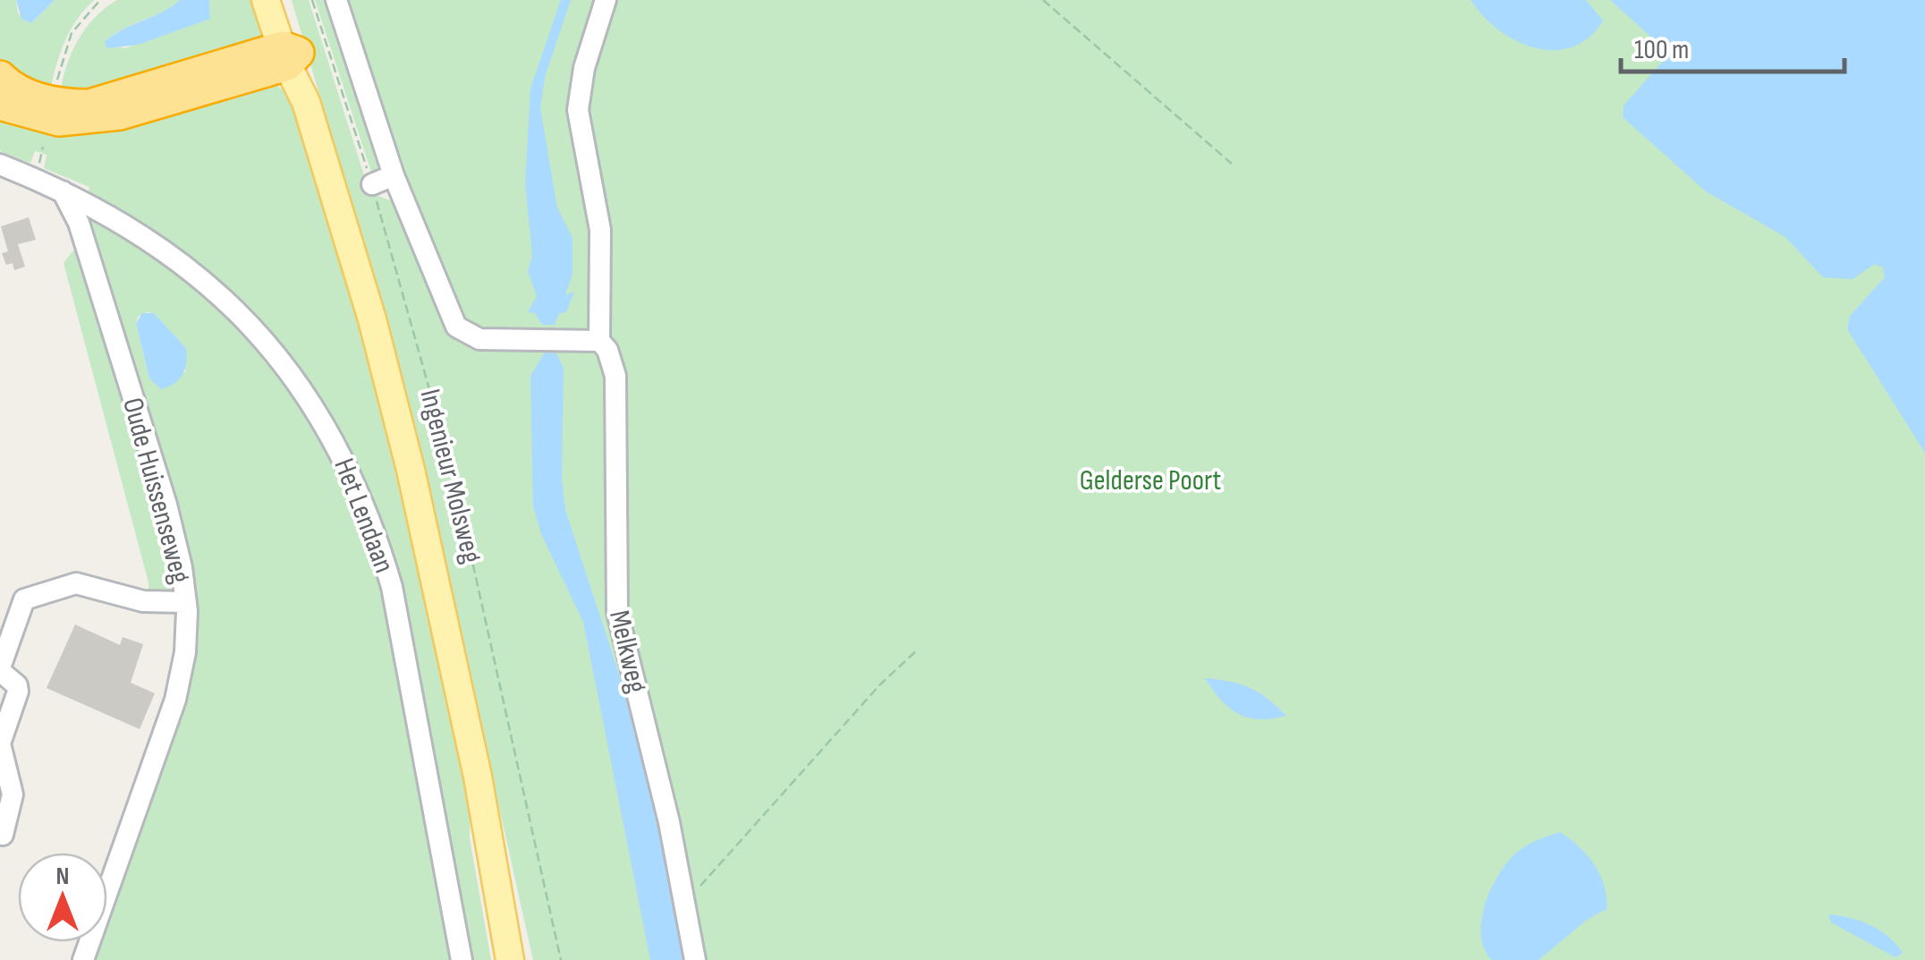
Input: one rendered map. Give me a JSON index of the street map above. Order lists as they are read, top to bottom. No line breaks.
{"streets":{"main road":["Ingenieur Molsweg"],"street":["Oude Huissenseweg","Het Lendaan","Melkweg"]},"crossings":[["Oude Huissenseweg","Het Lendaan"]],"parks":["Gelderse Poort"],"scale_bar":"100 m","north":"top"}
